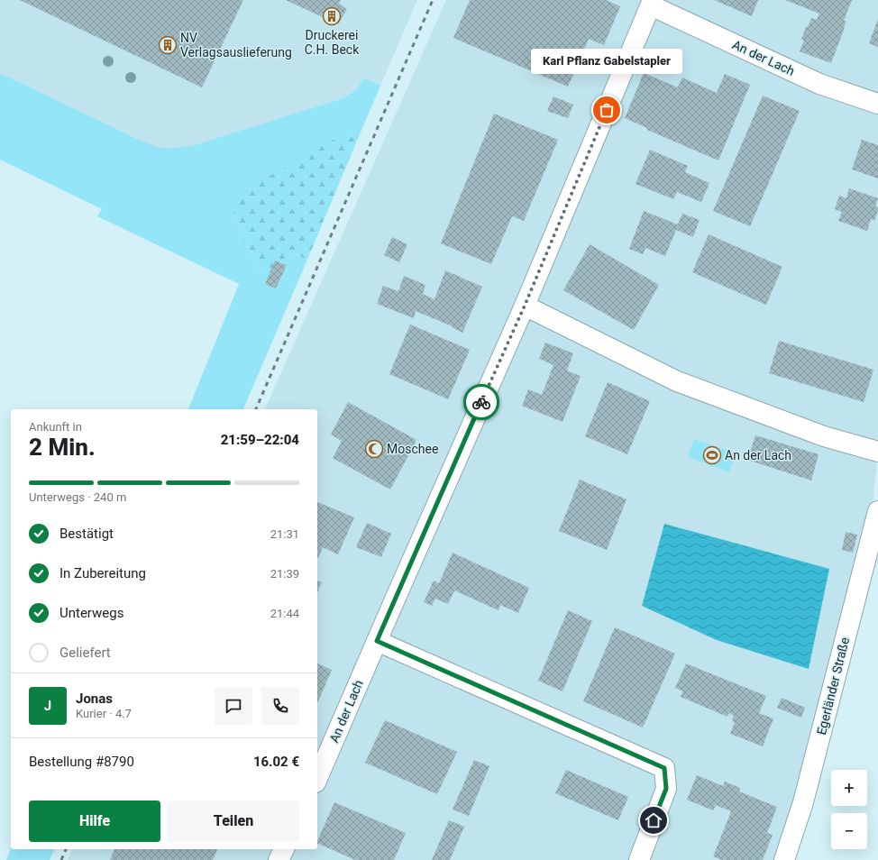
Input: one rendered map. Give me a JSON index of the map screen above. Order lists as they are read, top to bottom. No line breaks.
{"streets":{"street":["An der Lach","Egerländer Straße"]},"places":{"building":["Druckerei C.H. Beck","NV Verlagsauslieferung"],"other":["Karl Pflanz Gabelstapler"],"mosque":["Moschee"],"sports":["An der Lach"]},"page":{"bubble":"Karl Pflanz Gabelstapler","heading":["2 Min.","Ankunft in","21:59–22:04"],"panel":["Jonas","Kurier · 4.7","Bestellung #8790","16.02 €"],"bar":"Unterwegs · 240 m","list":[["Bestätigt","21:31"],["In Zubereitung","21:39"],["Unterwegs","21:44"],"Geliefert"],"round":"J","map_buttons":["+","−"],"buttons":["Hilfe","Teilen"]}}
